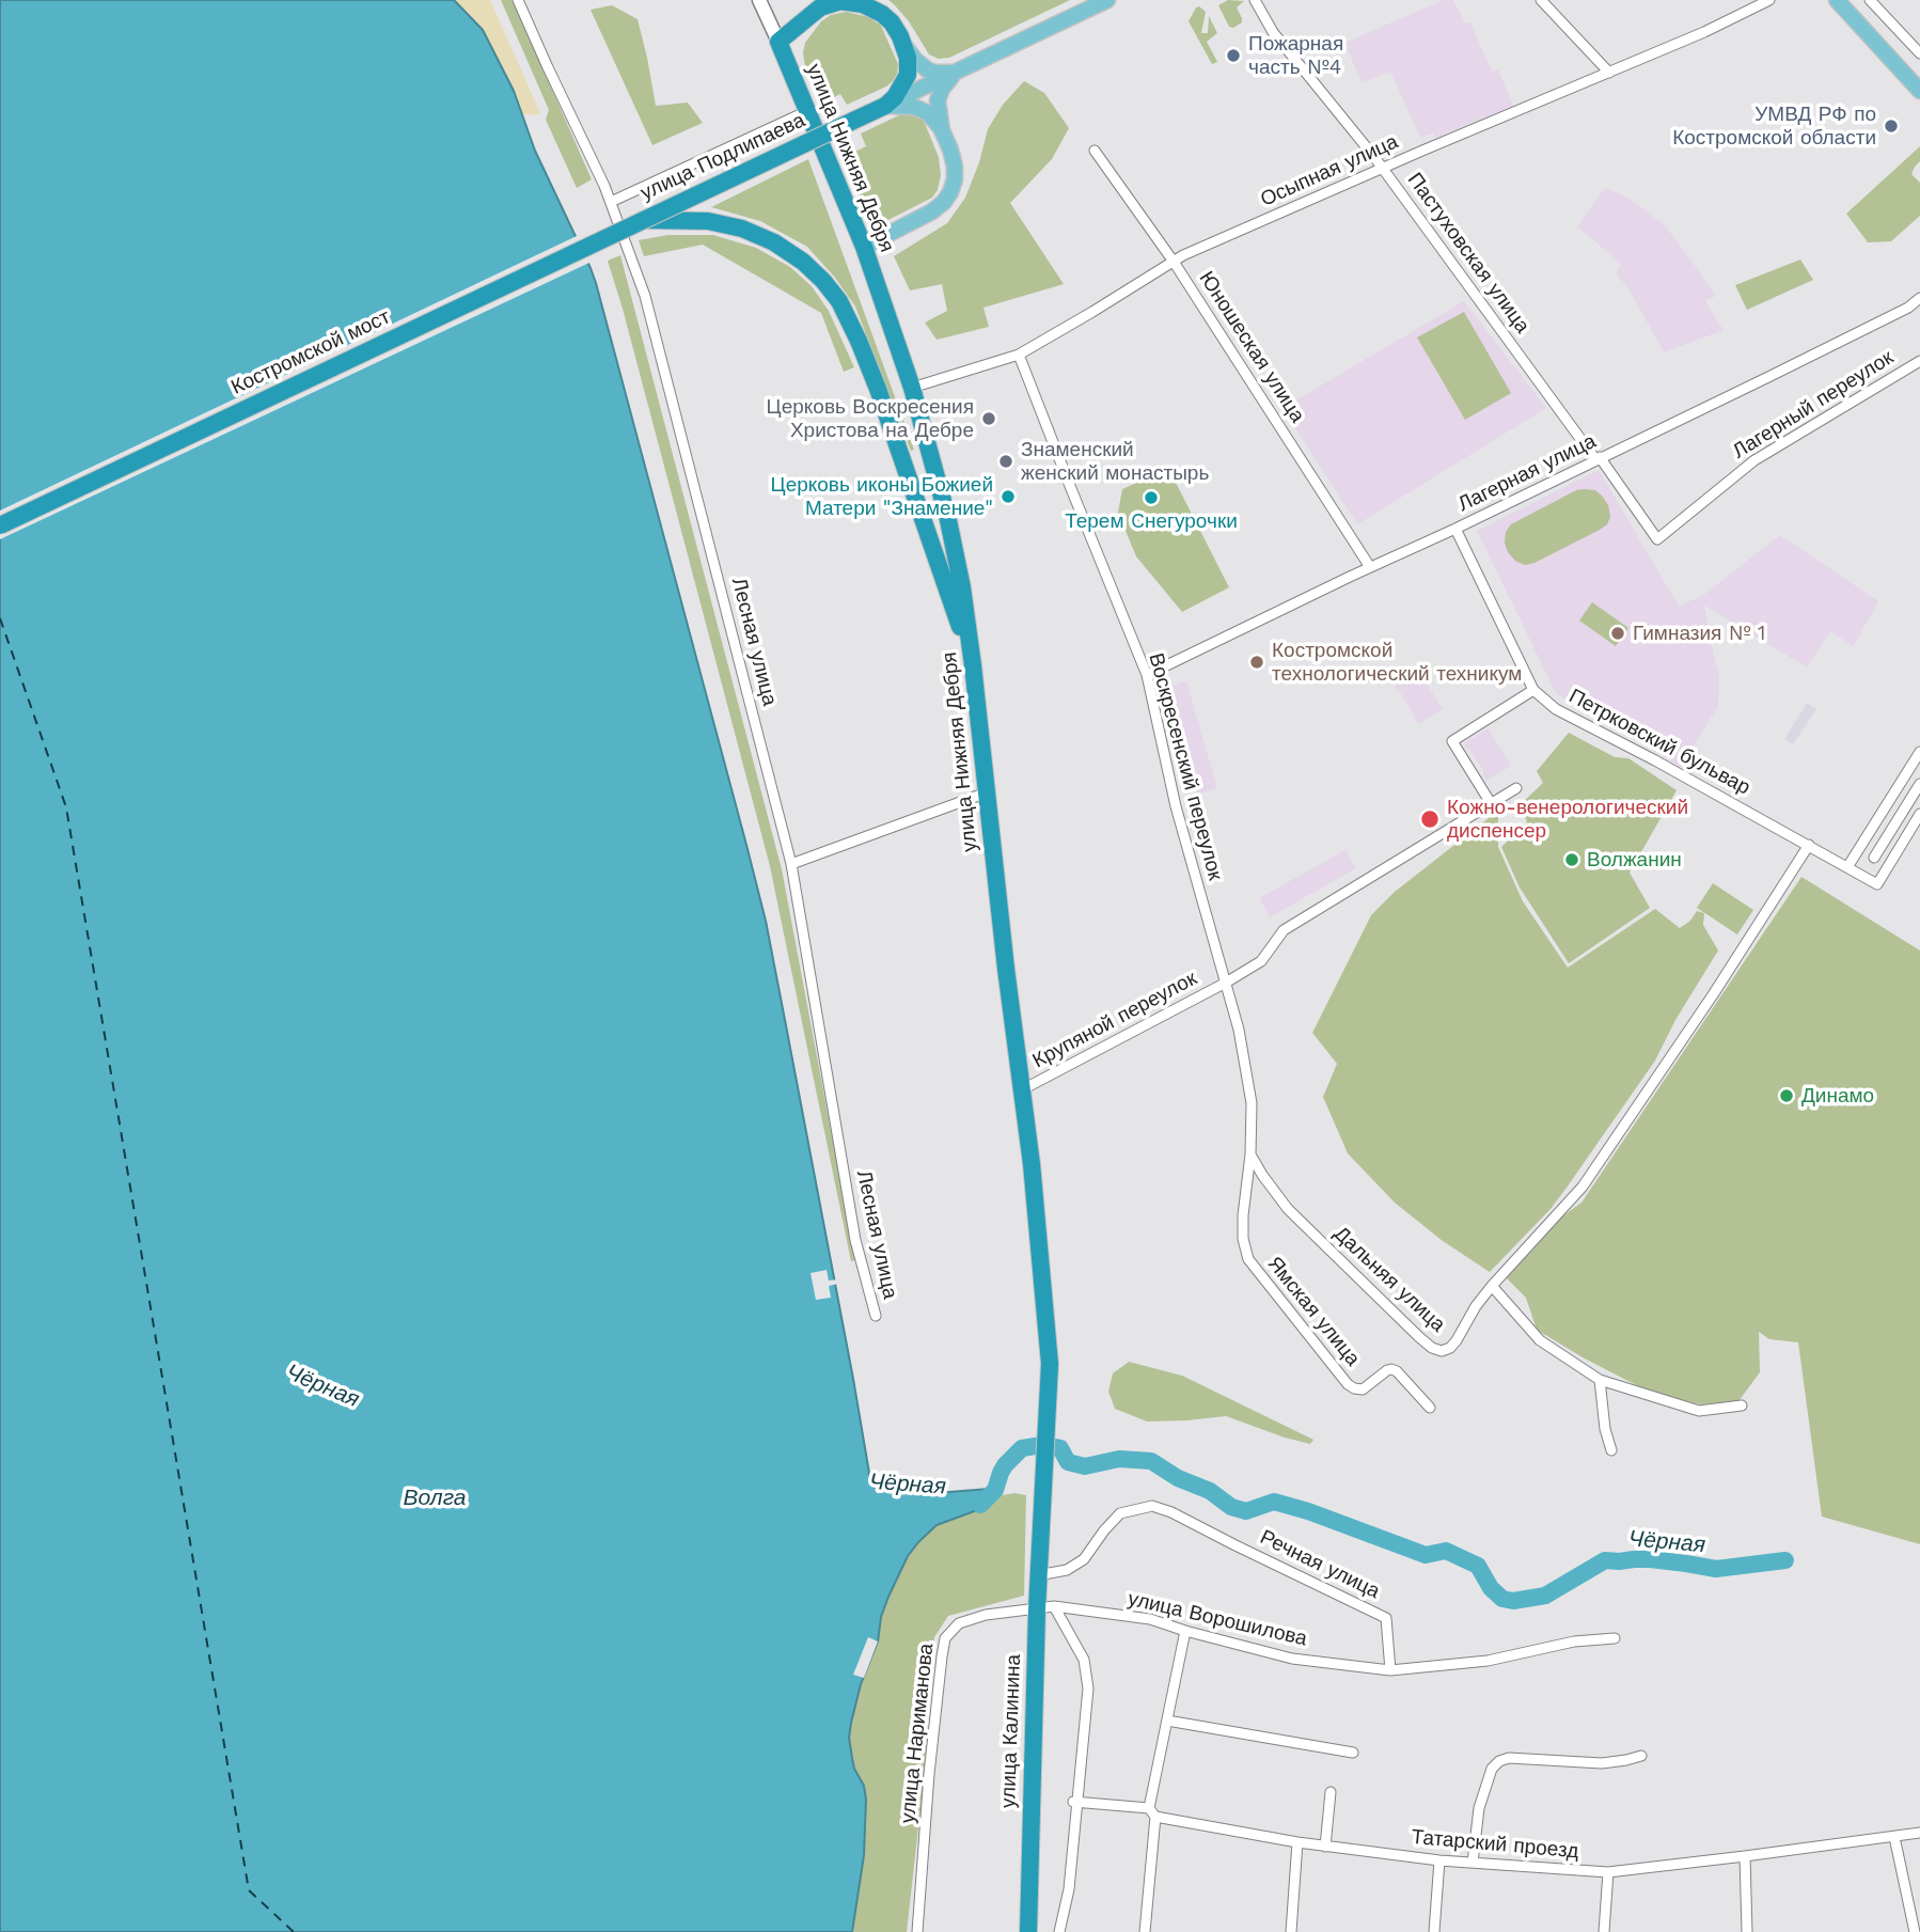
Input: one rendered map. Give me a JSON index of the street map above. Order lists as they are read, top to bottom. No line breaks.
{"streets":{"highway":["улица Подлипаева","улица Нижняя Дебря","Костромской мост","улица Калинина"],"street":["Осыпная улица","Пастуховская улица","Юношеская улица","Лагерный переулок","Лагерная улица","Лесная улица","Петрковский бульвар","Воскресенский переулок","Крупяной переулок","Дальняя улица","Ямская улица","Речная улица","улица Ворошилова","улица Нариманова","Татарский проезд"]},"crossings":[["улица Подлипаева","Костромской мост"],["улица Нижняя Дебря","Осыпная улица"],["улица Нижняя Дебря","Крупяной переулок"],["улица Нижняя Дебря","улица Калинина"],["Осыпная улица","Пастуховская улица"],["Осыпная улица","Юношеская улица"],["Осыпная улица","Воскресенский переулок"],["Пастуховская улица","Лагерный переулок"],["Пастуховская улица","Лагерная улица"],["Юношеская улица","Лагерная улица"],["Лагерная улица","Петрковский бульвар"],["Лагерная улица","Воскресенский переулок"],["Петрковский бульвар","Дальняя улица"],["Воскресенский переулок","Крупяной переулок"],["Дальняя улица","Ямская улица"],["Речная улица","улица Ворошилова"],["Речная улица","улица Калинина"],["улица Ворошилова","улица Калинина"],["улица Ворошилова","улица Нариманова"],["улица Калинина","улица Нариманова"]],"water":["Чёрная","Волга"],"places":["Пожарная часть №4","УМВД РФ по Костромской области","Церковь Воскресения Христова на Дебре","Знаменский женский монастырь","Церковь иконы Божией Матери \"Знамение\"","Терем Cнегурочки","Гимназия № 1","Костромской технологический техникум","Кожно-венерологический диспенсер","Волжанин","Динамо"]}
